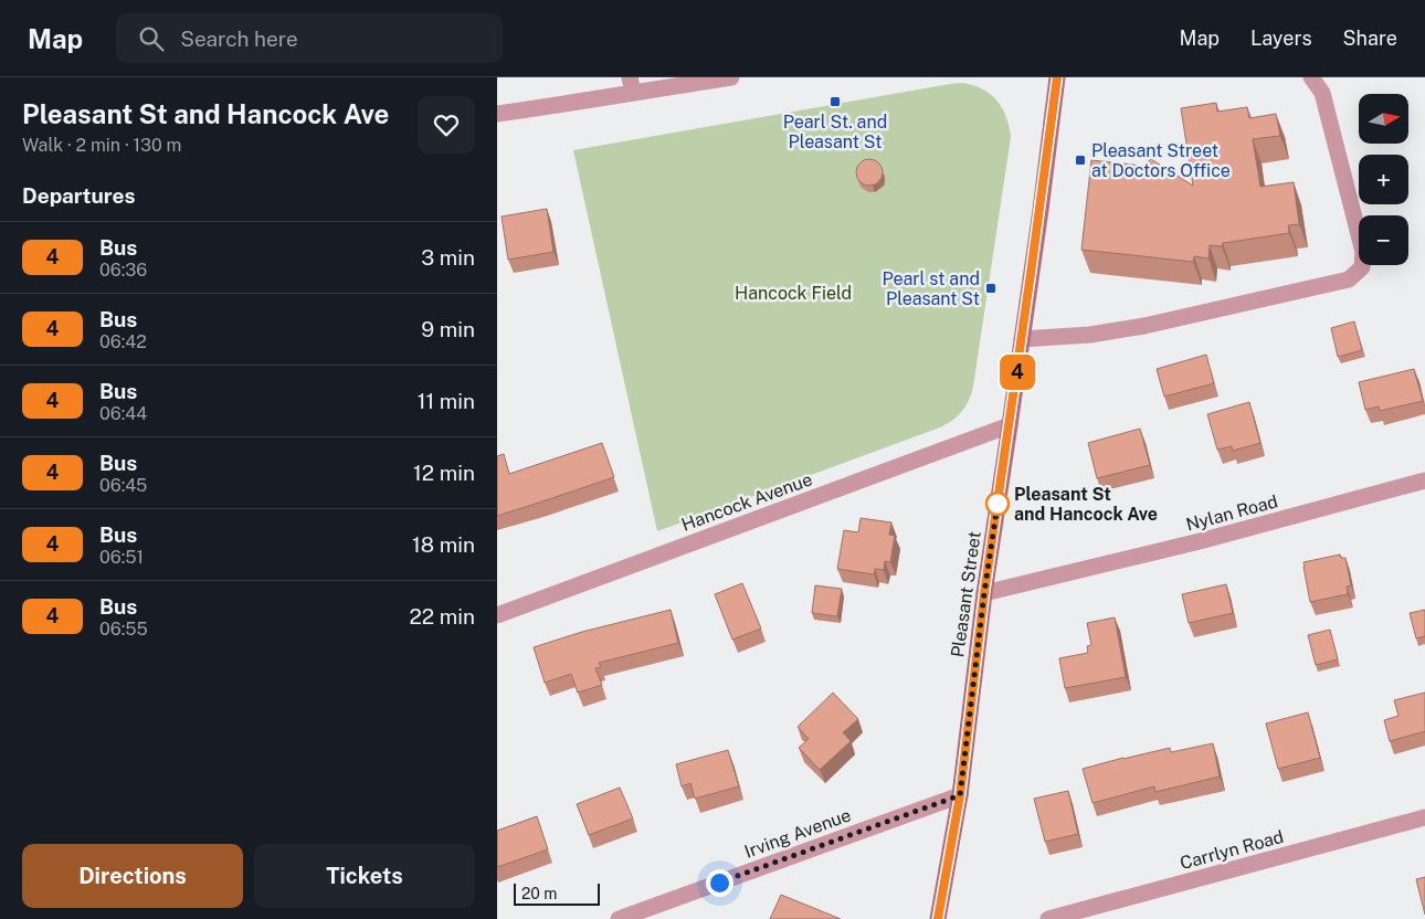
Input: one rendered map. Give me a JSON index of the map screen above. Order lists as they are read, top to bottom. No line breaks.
{"streets":{"main road":["Pleasant Street"],"street":["Hancock Avenue","Nylan Road","Irving Avenue","Carrlyn Road"]},"crossings":[["Hancock Avenue","Pleasant Street"],["Nylan Road","Pleasant Street"],["Pleasant Street","Irving Avenue"]],"parks":["Hancock Field"],"places":{"transit":["Pearl St. and Pleasant St","Pleasant Street at Doctors Office","Pearl st and Pleasant St"],"other":["Pleasant St and Hancock Ave"]},"lines":["bus line 4"],"scale_bar":"20 m","north":"right","page":{"header":"Map","search":"Search here","nav":["Map","Layers","Share"],"heading":[["Pleasant St and Hancock Ave","Walk · 2 min · 130 m"],"Departures"],"on_map":"4","map_buttons":["+","−"],"list":[{"mark":"4","name":"Bus","note":"06:36","value":"3 min"},{"mark":"4","name":"Bus","note":"06:42","value":"9 min"},{"mark":"4","name":"Bus","note":"06:44","value":"11 min"},{"mark":"4","name":"Bus","note":"06:45","value":"12 min"},{"mark":"4","name":"Bus","note":"06:51","value":"18 min"},{"mark":"4","name":"Bus","note":"06:55","value":"22 min"}],"buttons":["Directions","Tickets"],"scale":"20 m"}}
